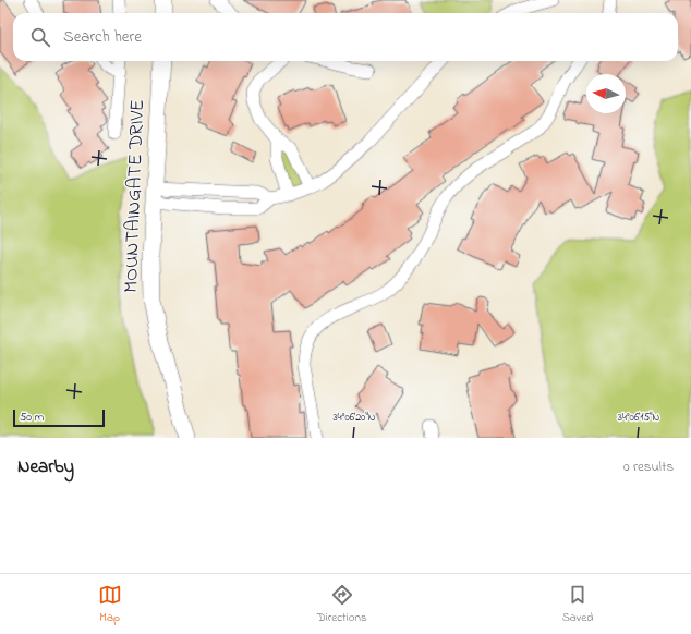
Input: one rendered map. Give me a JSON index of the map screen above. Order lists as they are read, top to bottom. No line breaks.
{"streets":{"street":["MOUNTAINGATE DRIVE"]},"scale_bar":"50 m","north":"left","page":{"search":"Search here","scale":"50 m","heading":["Nearby","0 results"],"nav":["Map","Directions","Saved"]},"coordinates":["34°06'20\"N","34°06'15\"N"]}
